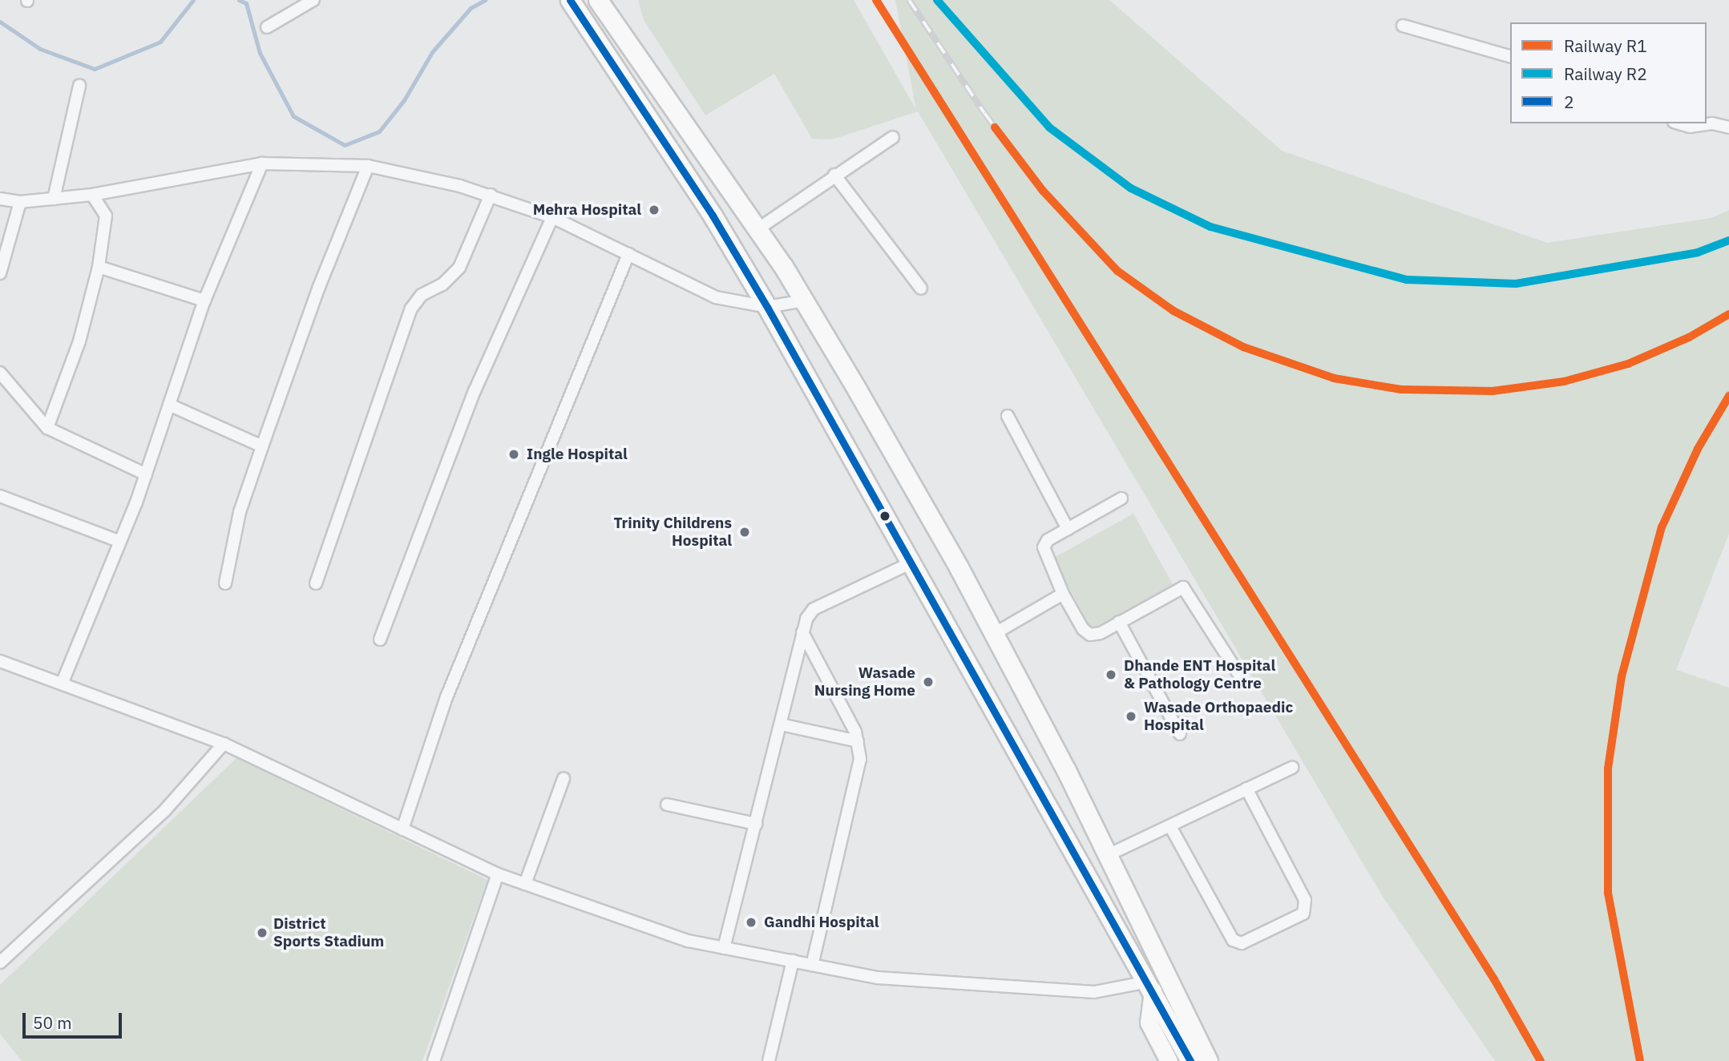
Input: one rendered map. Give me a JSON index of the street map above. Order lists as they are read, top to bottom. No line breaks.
{"places":["Mehra Hospital","Ingle Hospital","Trinity Childrens Hospital","Dhande ENT Hospital & Pathology Centre","Wasade Nursing Home","Wasade Orthopaedic Hospital","Gandhi Hospital","District Sports Stadium"],"lines":["rail line R1","rail line R2","transit line 2"],"legend":["Railway R1","Railway R2","2"],"scale_bar":"50 m"}
